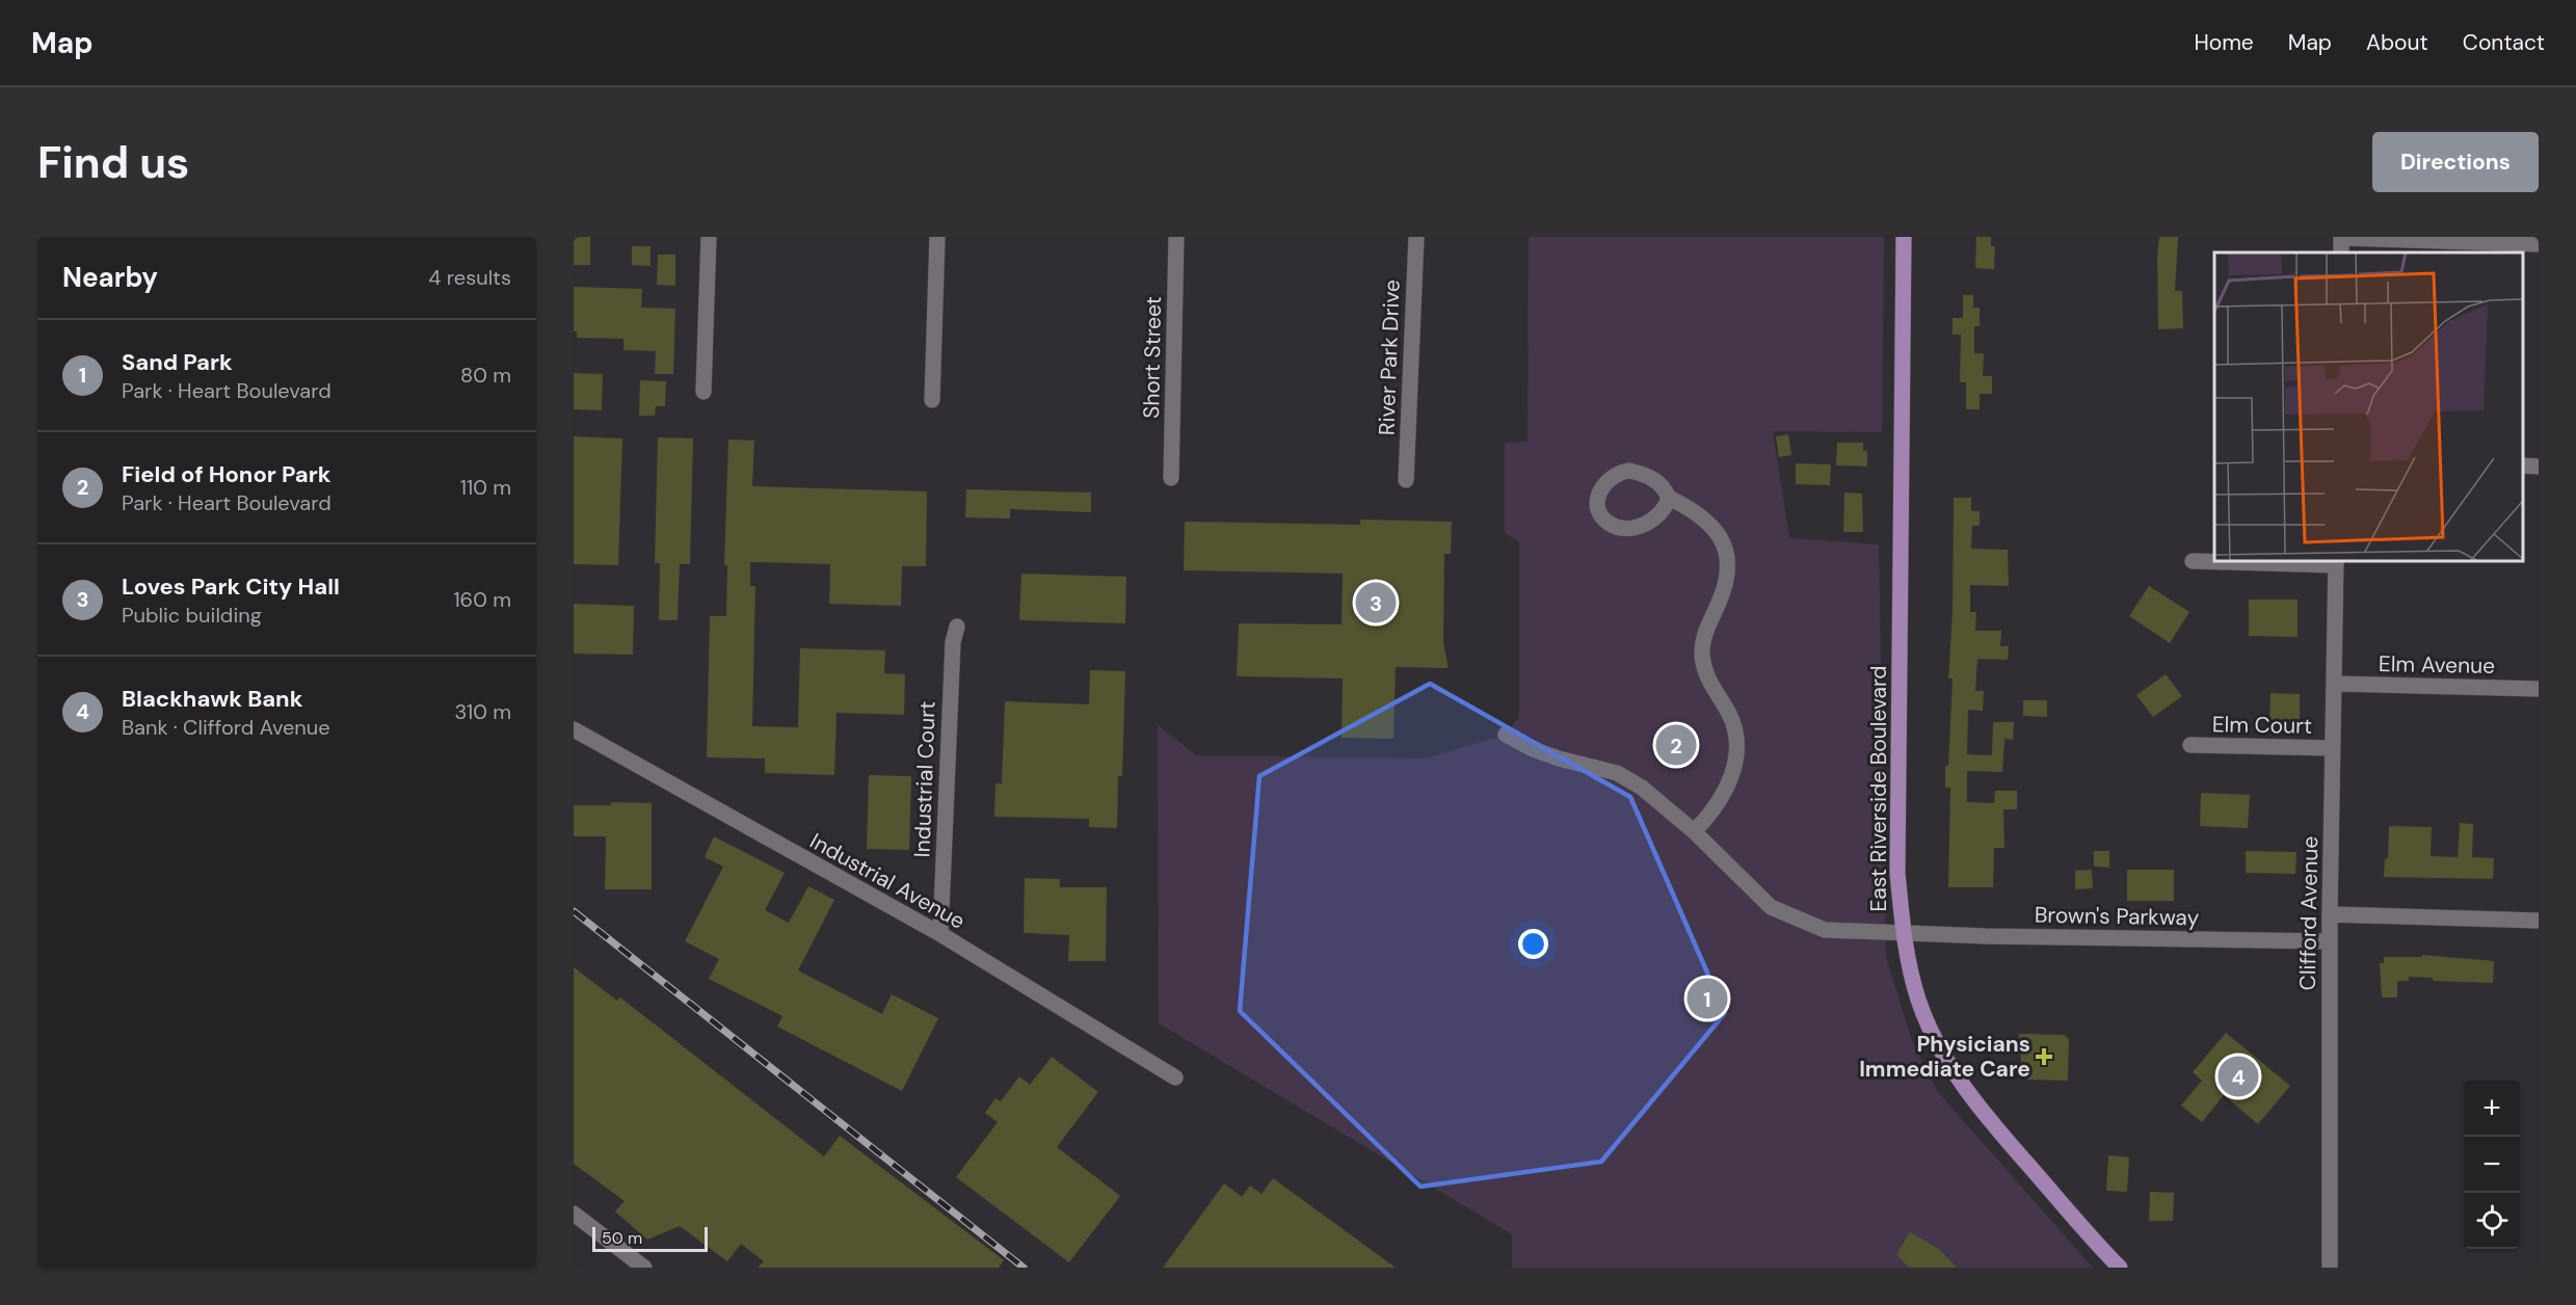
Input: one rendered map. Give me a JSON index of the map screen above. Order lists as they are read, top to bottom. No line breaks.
{"streets":{"main road":["East Riverside Boulevard"],"street":["Short Street","River Park Drive","Elm Avenue","Elm Court","Industrial Court","Industrial Avenue","Clifford Avenue","Brown's Parkway"]},"crossings":[["Elm Avenue","Clifford Avenue"],["Elm Court","Clifford Avenue"],["Industrial Court","Industrial Avenue"],["East Riverside Boulevard","Brown's Parkway"],["Clifford Avenue","Brown's Parkway"]],"places":{"health":["Physicians Immediate Care"]},"scale_bar":"50 m","page":{"header":"Map","nav":["Home","Map","About","Contact"],"buttons":"Directions","title":"Find us","heading":["Nearby","4 results"],"list":[{"mark":"1","name":"Sand Park","note":"Park · Heart Boulevard","value":"80 m"},{"mark":"2","name":"Field of Honor Park","note":"Park · Heart Boulevard","value":"110 m"},{"mark":"3","name":"Loves Park City Hall","note":"Public building","value":"160 m"},{"mark":"4","name":"Blackhawk Bank","note":"Bank · Clifford Avenue","value":"310 m"}],"pins":["3","2","1","4"],"map_buttons":["+","−"],"scale":"50 m"}}
